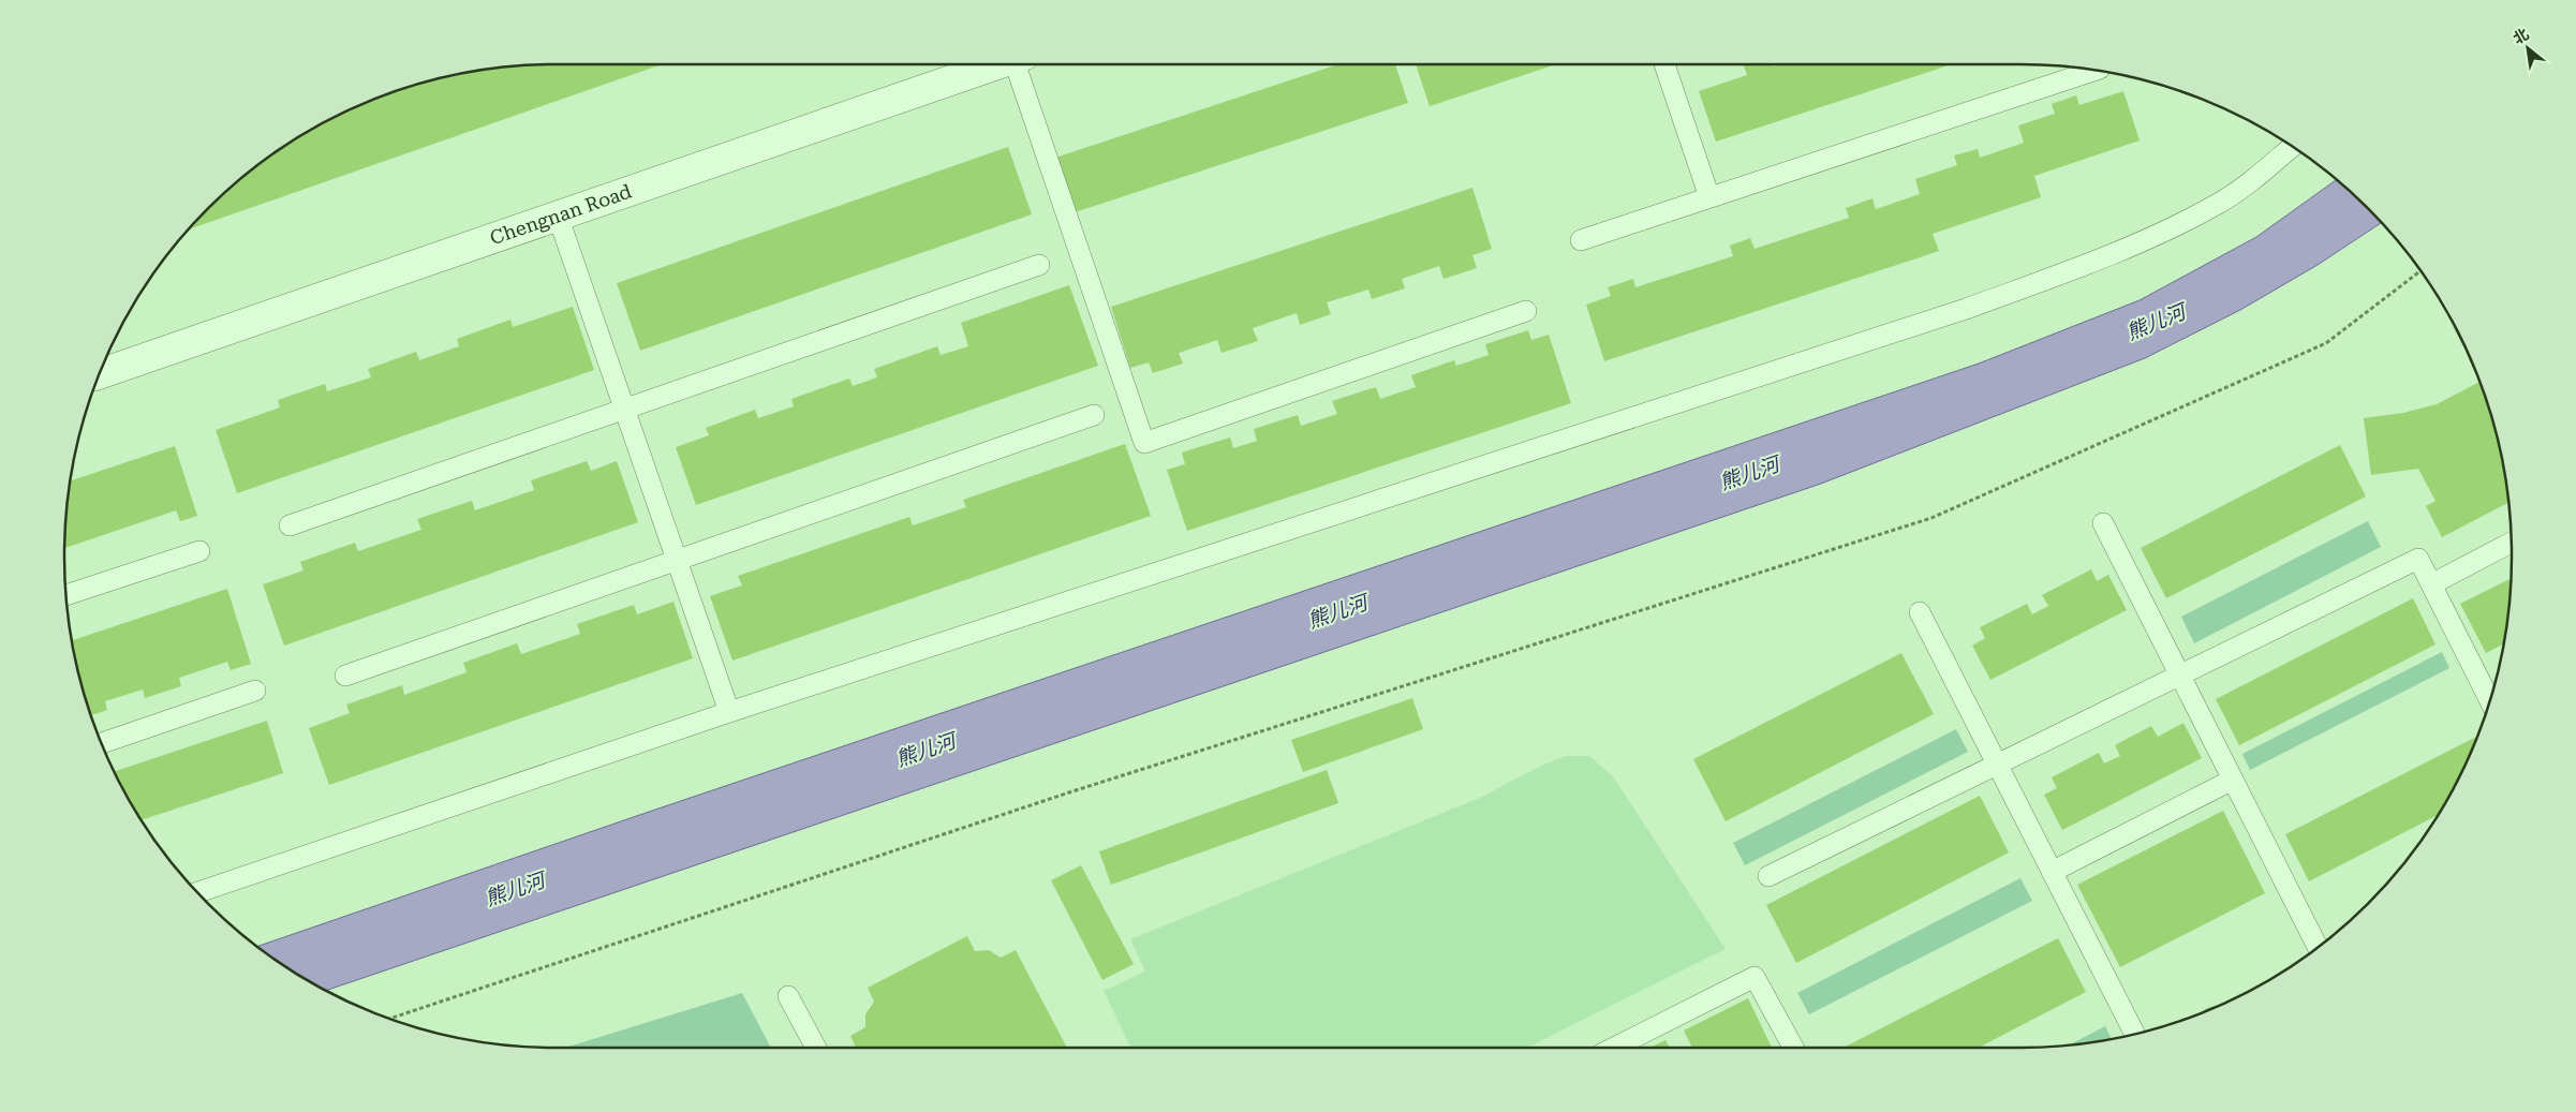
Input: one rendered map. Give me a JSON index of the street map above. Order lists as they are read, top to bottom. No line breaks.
{"streets":{"street":["Chengnan Road"]},"water":["熊儿河"],"north":"top left"}
